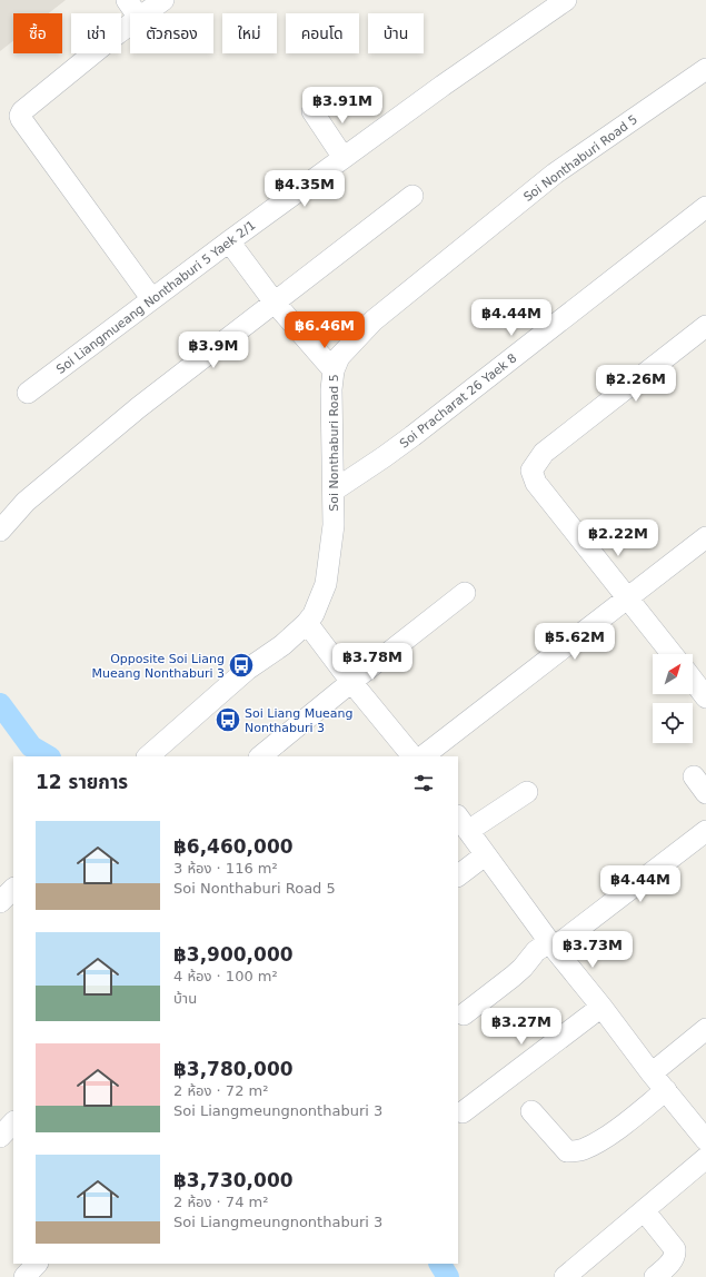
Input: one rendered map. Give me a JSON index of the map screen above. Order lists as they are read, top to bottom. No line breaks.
{"streets":{"street":["Soi Nonthaburi Road 5","Soi Liangmueang Nonthaburi 5 Yaek 2/1","Soi Pracharat 26 Yaek 8"]},"crossings":[["Soi Nonthaburi Road 5","Soi Pracharat 26 Yaek 8"]],"places":{"bus stop":["Opposite Soi Liang Mueang Nonthaburi 3","Soi Liang Mueang Nonthaburi 3"]},"north":"top right","page":{"chip":["ซื้อ","เช่า","ตัวกรอง","ใหม่","คอนโด","บ้าน"],"price":["฿3.91M","฿4.35M","฿4.44M","฿6.46M","฿3.9M","฿2.26M","฿2.22M","฿5.62M","฿3.78M","฿4.44M","฿3.73M","฿3.27M"],"heading":"12 รายการ","list":[{"name":"฿6,460,000","note":"3 ห้อง · 116 m² · Soi Nonthaburi Road 5"},{"name":"฿3,900,000","note":"4 ห้อง · 100 m² · บ้าน"},{"name":"฿3,780,000","note":"2 ห้อง · 72 m² · Soi Liangmeungnonthaburi 3"},{"name":"฿3,730,000","note":"2 ห้อง · 74 m² · Soi Liangmeungnonthaburi 3"}]}}
